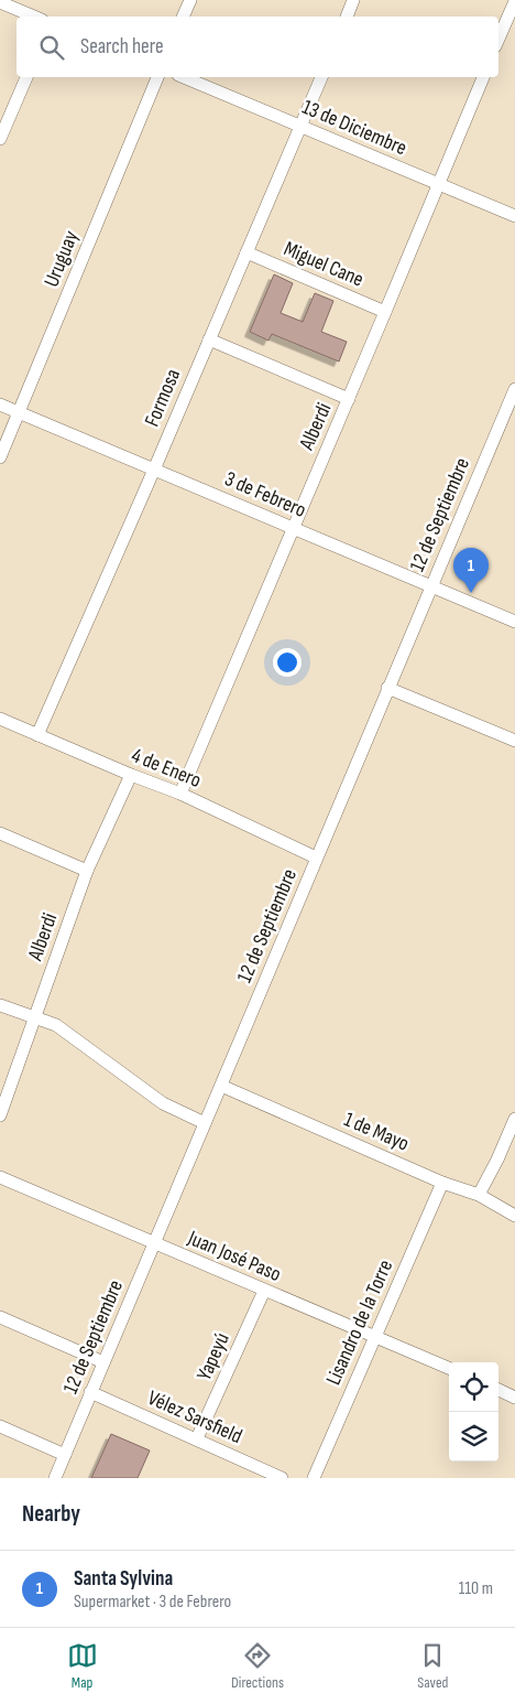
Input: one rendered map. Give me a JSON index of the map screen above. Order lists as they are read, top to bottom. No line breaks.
{"streets":{"street":["13 de Diciembre","Uruguay","Miguel Cane","Formosa","Alberdi","3 de Febrero","12 de Septiembre","4 de Enero","1 de Mayo","Juan José Paso","Lisandro de la Torre","Yapeyú","Vélez Sarsfield"]},"crossings":[["13 de Diciembre","Formosa"],["13 de Diciembre","Alberdi"],["Uruguay","3 de Febrero"],["Miguel Cane","Formosa"],["Miguel Cane","Alberdi"],["Formosa","3 de Febrero"],["Formosa","4 de Enero"],["Alberdi","3 de Febrero"],["Alberdi","4 de Enero"],["3 de Febrero","12 de Septiembre"],["12 de Septiembre","4 de Enero"],["12 de Septiembre","1 de Mayo"],["12 de Septiembre","Juan José Paso"],["12 de Septiembre","Vélez Sarsfield"],["1 de Mayo","Lisandro de la Torre"],["Juan José Paso","Lisandro de la Torre"],["Juan José Paso","Yapeyú"],["Yapeyú","Vélez Sarsfield"]],"page":{"search":"Search here","pins":"1","heading":"Nearby","list":[{"mark":"1","name":"Santa Sylvina","note":"Supermarket · 3 de Febrero","value":"110 m"}],"nav":["Map","Directions","Saved"]}}
